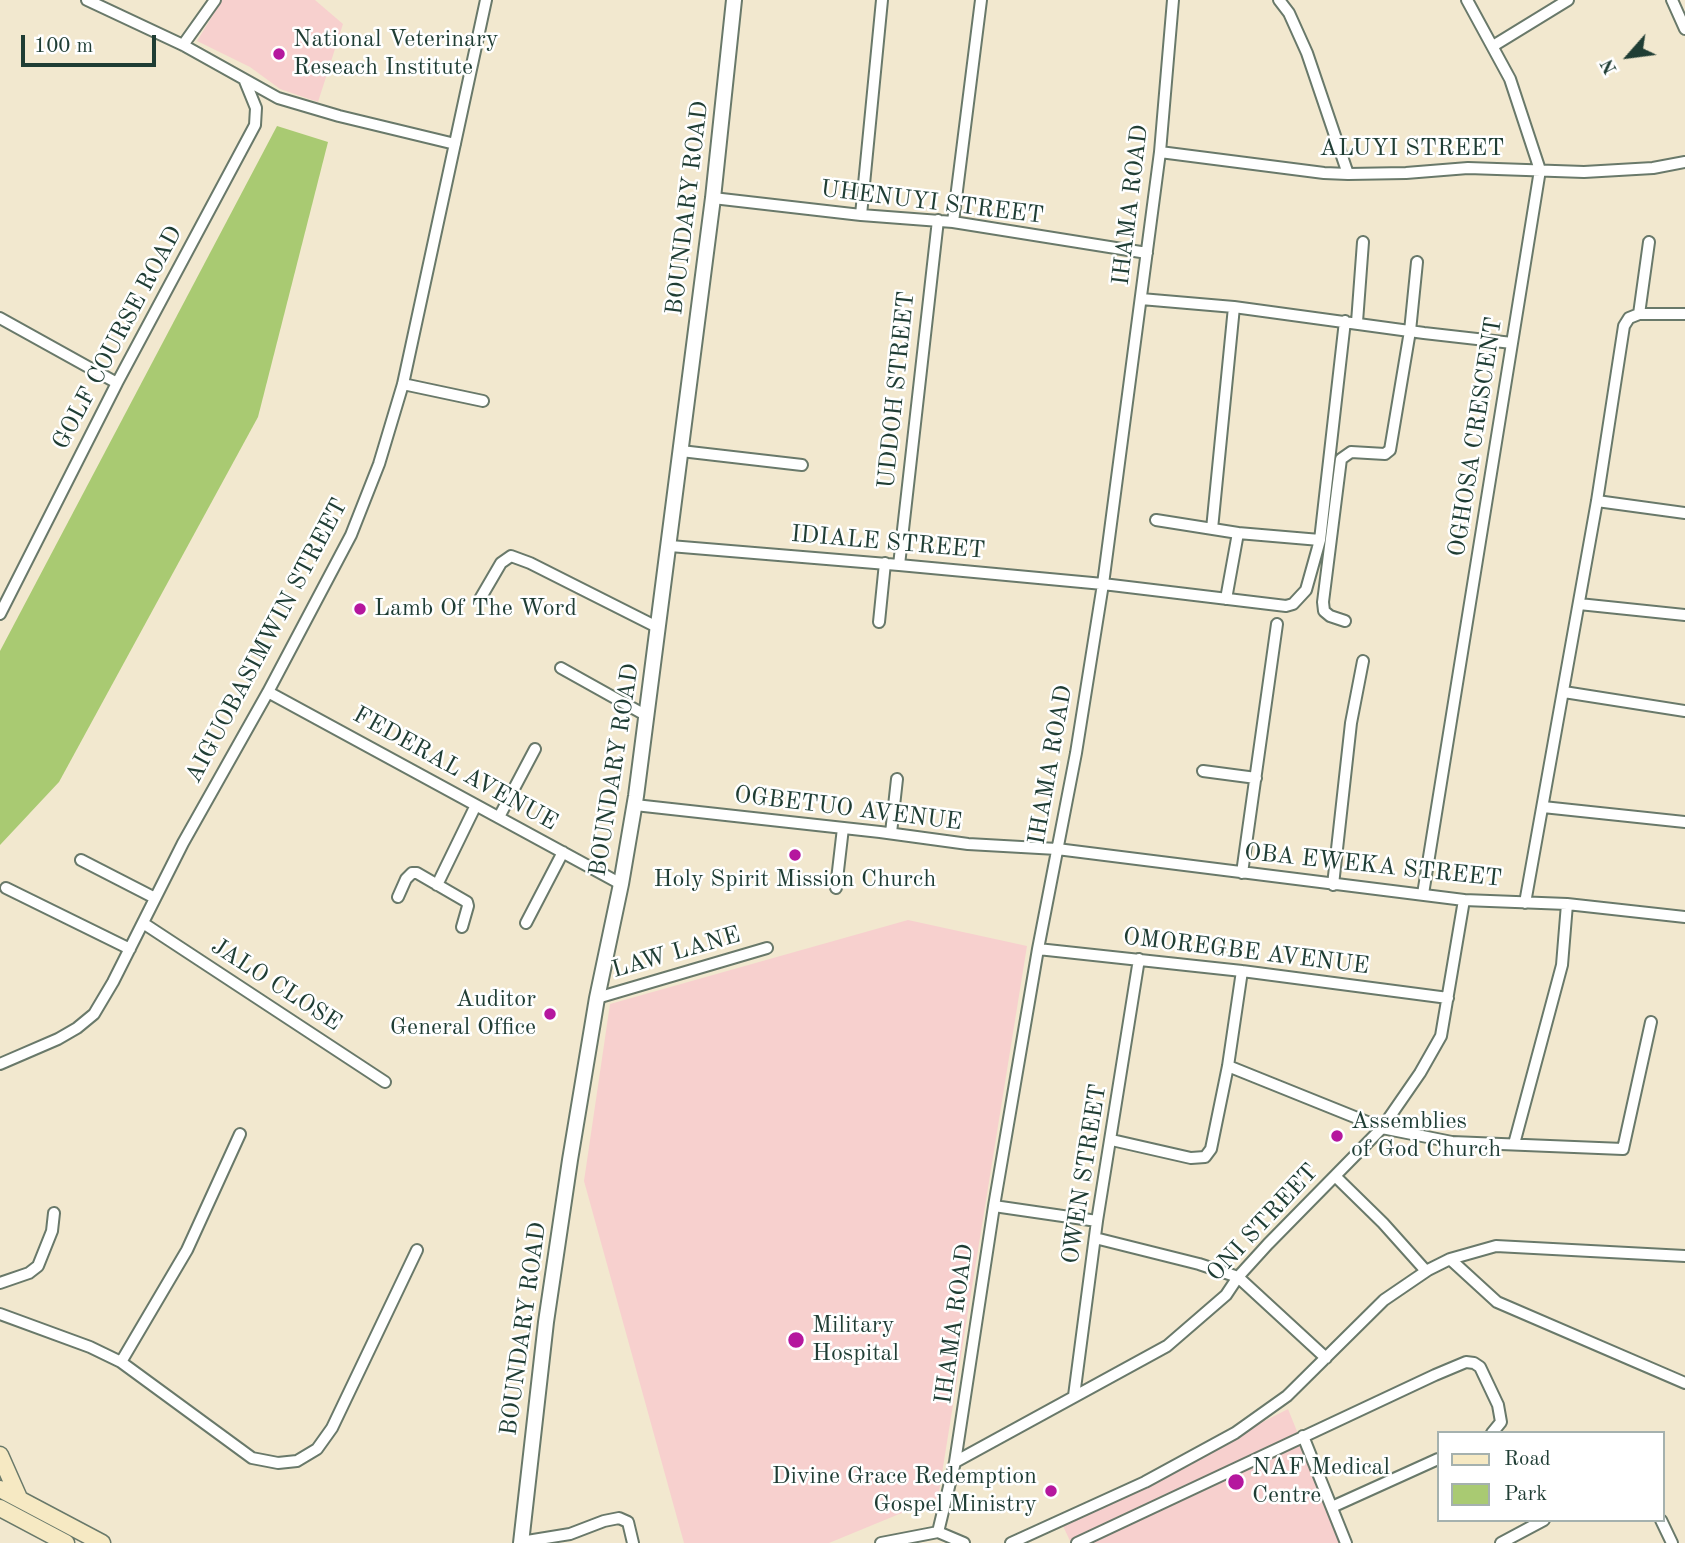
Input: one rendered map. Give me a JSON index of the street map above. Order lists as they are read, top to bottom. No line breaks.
{"streets":{"street":["ALUYI STREET","UHENUYI STREET","IHAMA ROAD","BOUNDARY ROAD","GOLF COURSE ROAD","UDDOH STREET","OGHOSA CRESCENT","IDIALE STREET","AIGUOBASIMWIN STREET","FEDERAL AVENUE","OGBETUO AVENUE","OBA EWEKA STREET","OMOREGBE AVENUE","LAW LANE","JALO CLOSE","OWEN STREET","ONI STREET"]},"crossings":[["ALUYI STREET","IHAMA ROAD"],["ALUYI STREET","OGHOSA CRESCENT"],["UHENUYI STREET","IHAMA ROAD"],["UHENUYI STREET","BOUNDARY ROAD"],["UHENUYI STREET","UDDOH STREET"],["IHAMA ROAD","IDIALE STREET"],["IHAMA ROAD","OGBETUO AVENUE"],["IHAMA ROAD","OBA EWEKA STREET"],["IHAMA ROAD","OMOREGBE AVENUE"],["IHAMA ROAD","ONI STREET"],["BOUNDARY ROAD","IDIALE STREET"],["BOUNDARY ROAD","FEDERAL AVENUE"],["BOUNDARY ROAD","OGBETUO AVENUE"],["BOUNDARY ROAD","LAW LANE"],["UDDOH STREET","IDIALE STREET"],["OGHOSA CRESCENT","OBA EWEKA STREET"],["AIGUOBASIMWIN STREET","FEDERAL AVENUE"],["AIGUOBASIMWIN STREET","JALO CLOSE"],["OGBETUO AVENUE","OBA EWEKA STREET"],["OBA EWEKA STREET","ONI STREET"],["OMOREGBE AVENUE","OWEN STREET"],["OMOREGBE AVENUE","ONI STREET"],["OWEN STREET","ONI STREET"]],"places":["National Veterinary Reseach Institute","Lamb Of The Word","Holy Spirit Mission Church","Auditor General Office","Assemblies of God Church","Military Hospital","NAF Medical Centre","Divine Grace Redemption Gospel Ministry"],"legend":["Road","Park"],"scale_bar":"100 m","north":"bottom left"}
